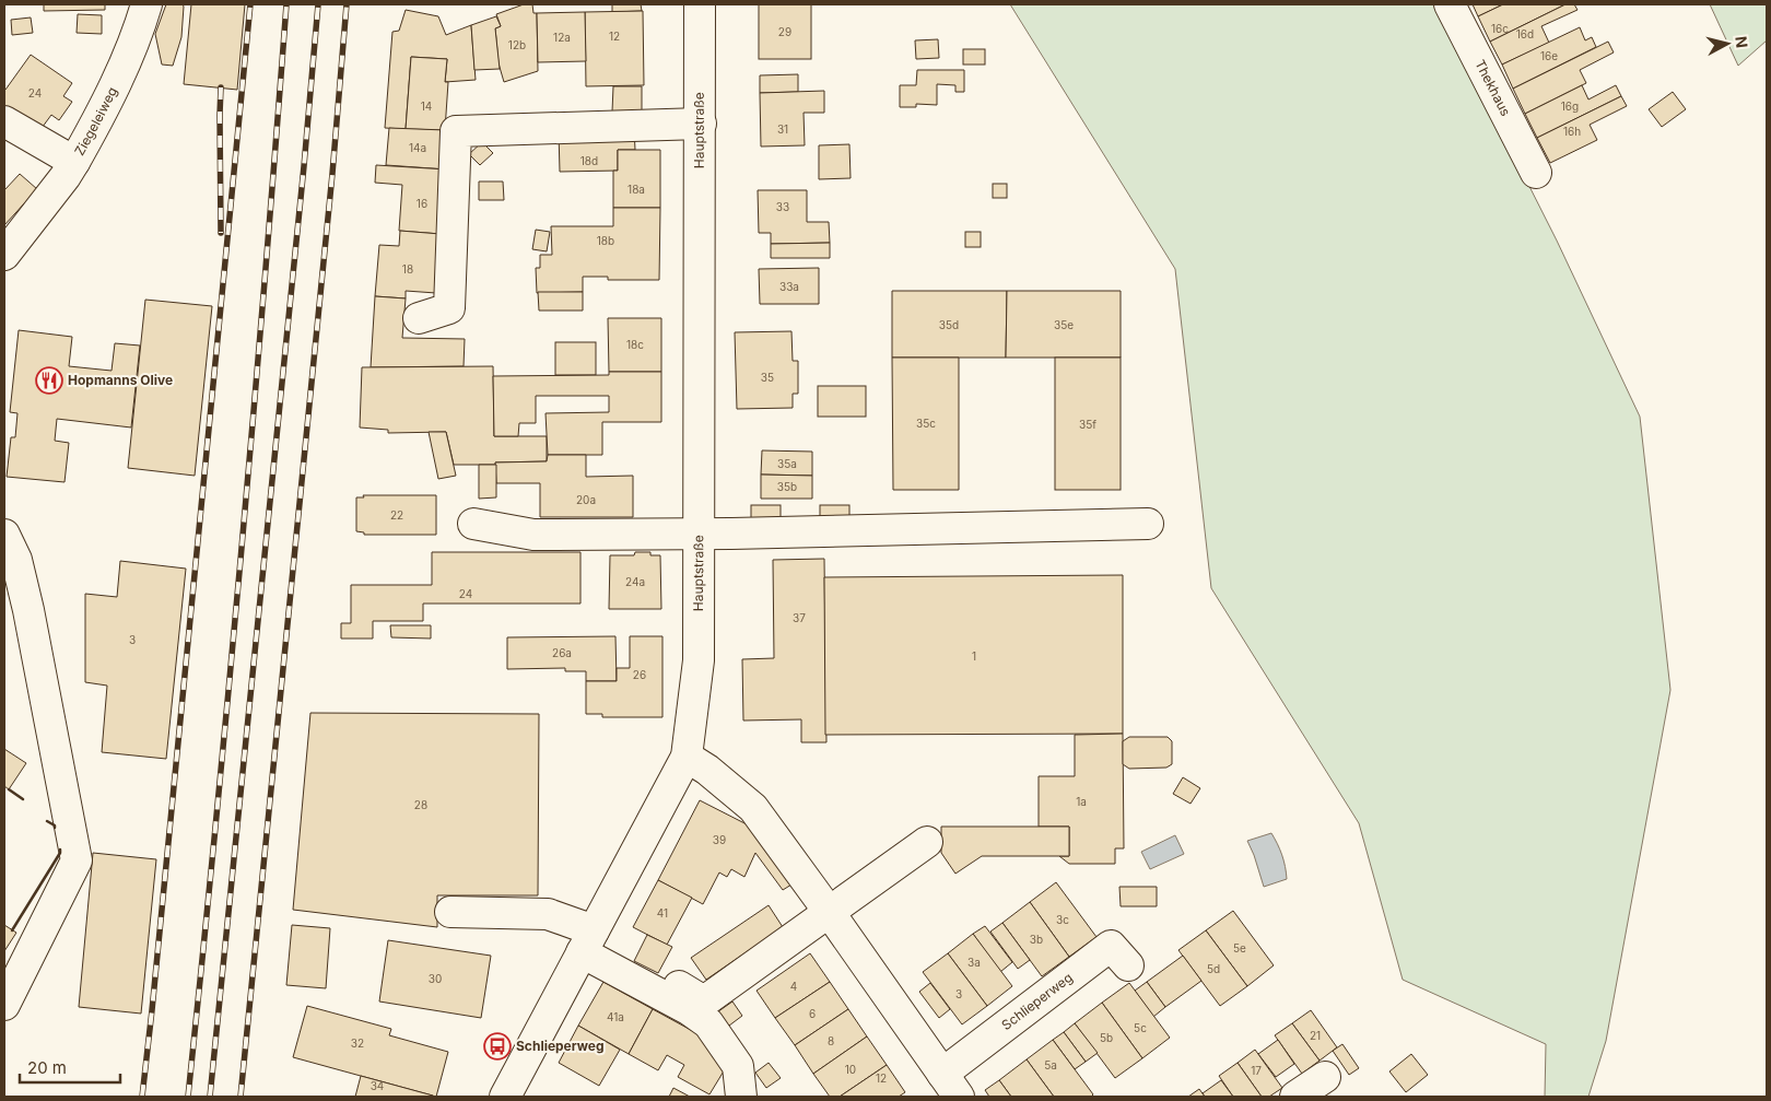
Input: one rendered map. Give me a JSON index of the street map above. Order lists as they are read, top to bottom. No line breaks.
{"streets":{"street":["Thekhaus","Ziegeleiweg","Hauptstraße","Schlieperweg"]},"crossings":[["Hauptstraße","Schlieperweg"]],"places":{"restaurant":["Hopmanns Olive"],"bus stop":["Schlieperweg"]},"house_numbers":["16c","29","16d","12","12a","12b","16e","24","14","16g","31","16h","14a","18d","18a","16","33","18b","18","33a","35d","35e","18c","35","35c","35f","35a","35b","20a","22","24a","24","37","3","26a","1","26","1a","28","39","41","3c","3b","5e","3a","5d","30","4","3","6","41a","5c","21","5b","8","32","5a","10","17","12","34"],"scale_bar":"20 m","north":"right"}
